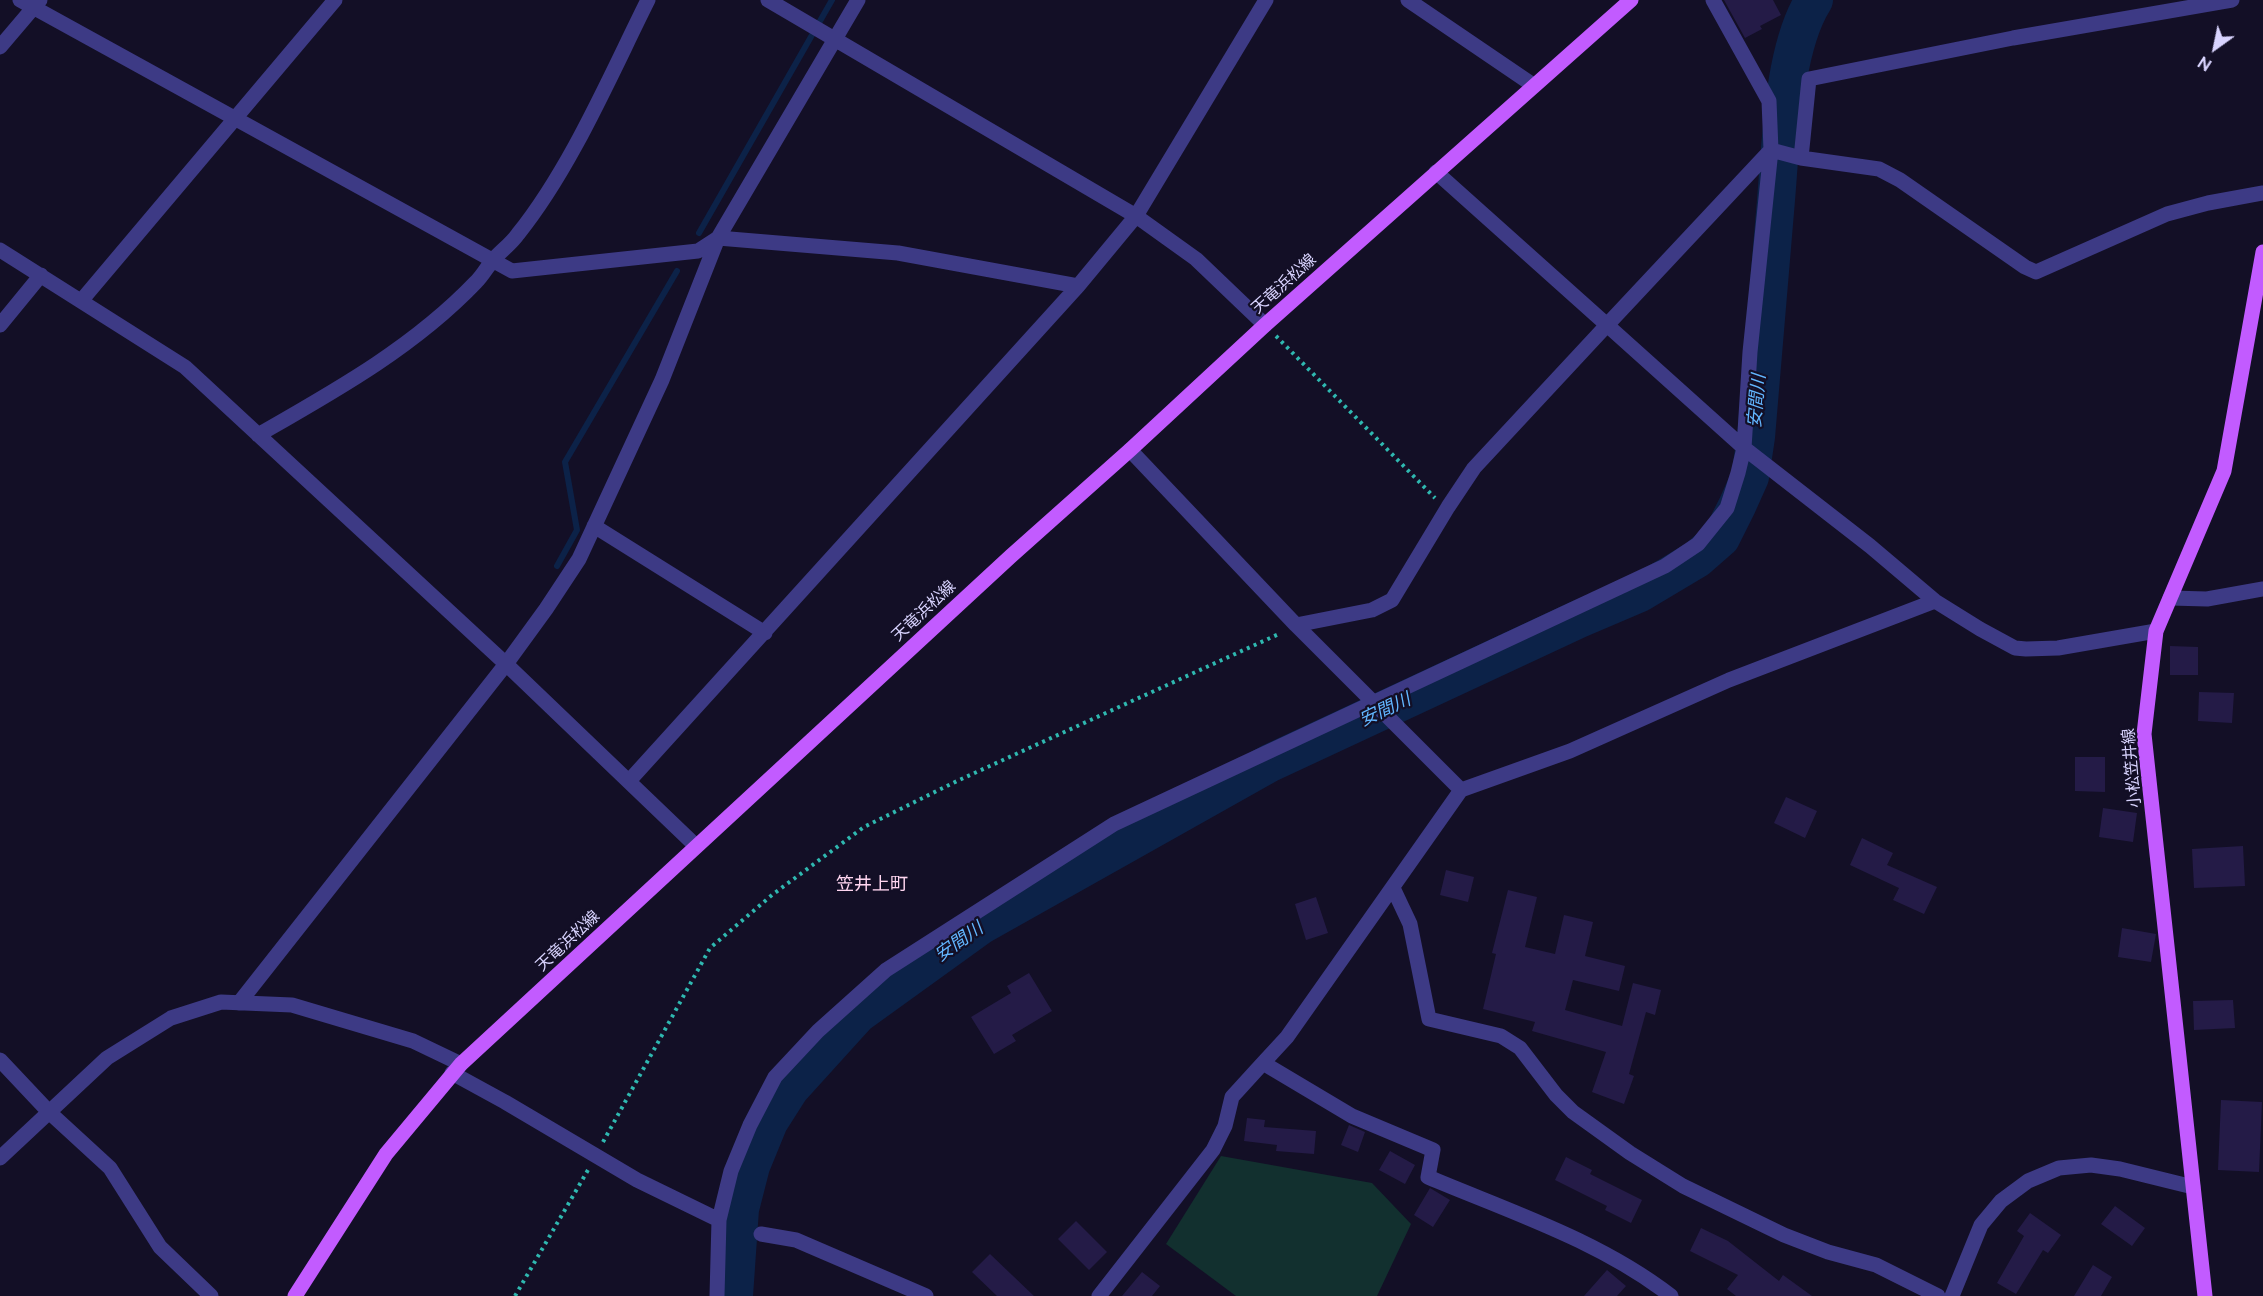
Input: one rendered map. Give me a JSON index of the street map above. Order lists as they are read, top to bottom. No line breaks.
{"streets":{"main road":["天竜浜松線","小松笠井線"]},"districts":["笠井上町"],"water":["安間川"],"north":"bottom left"}
